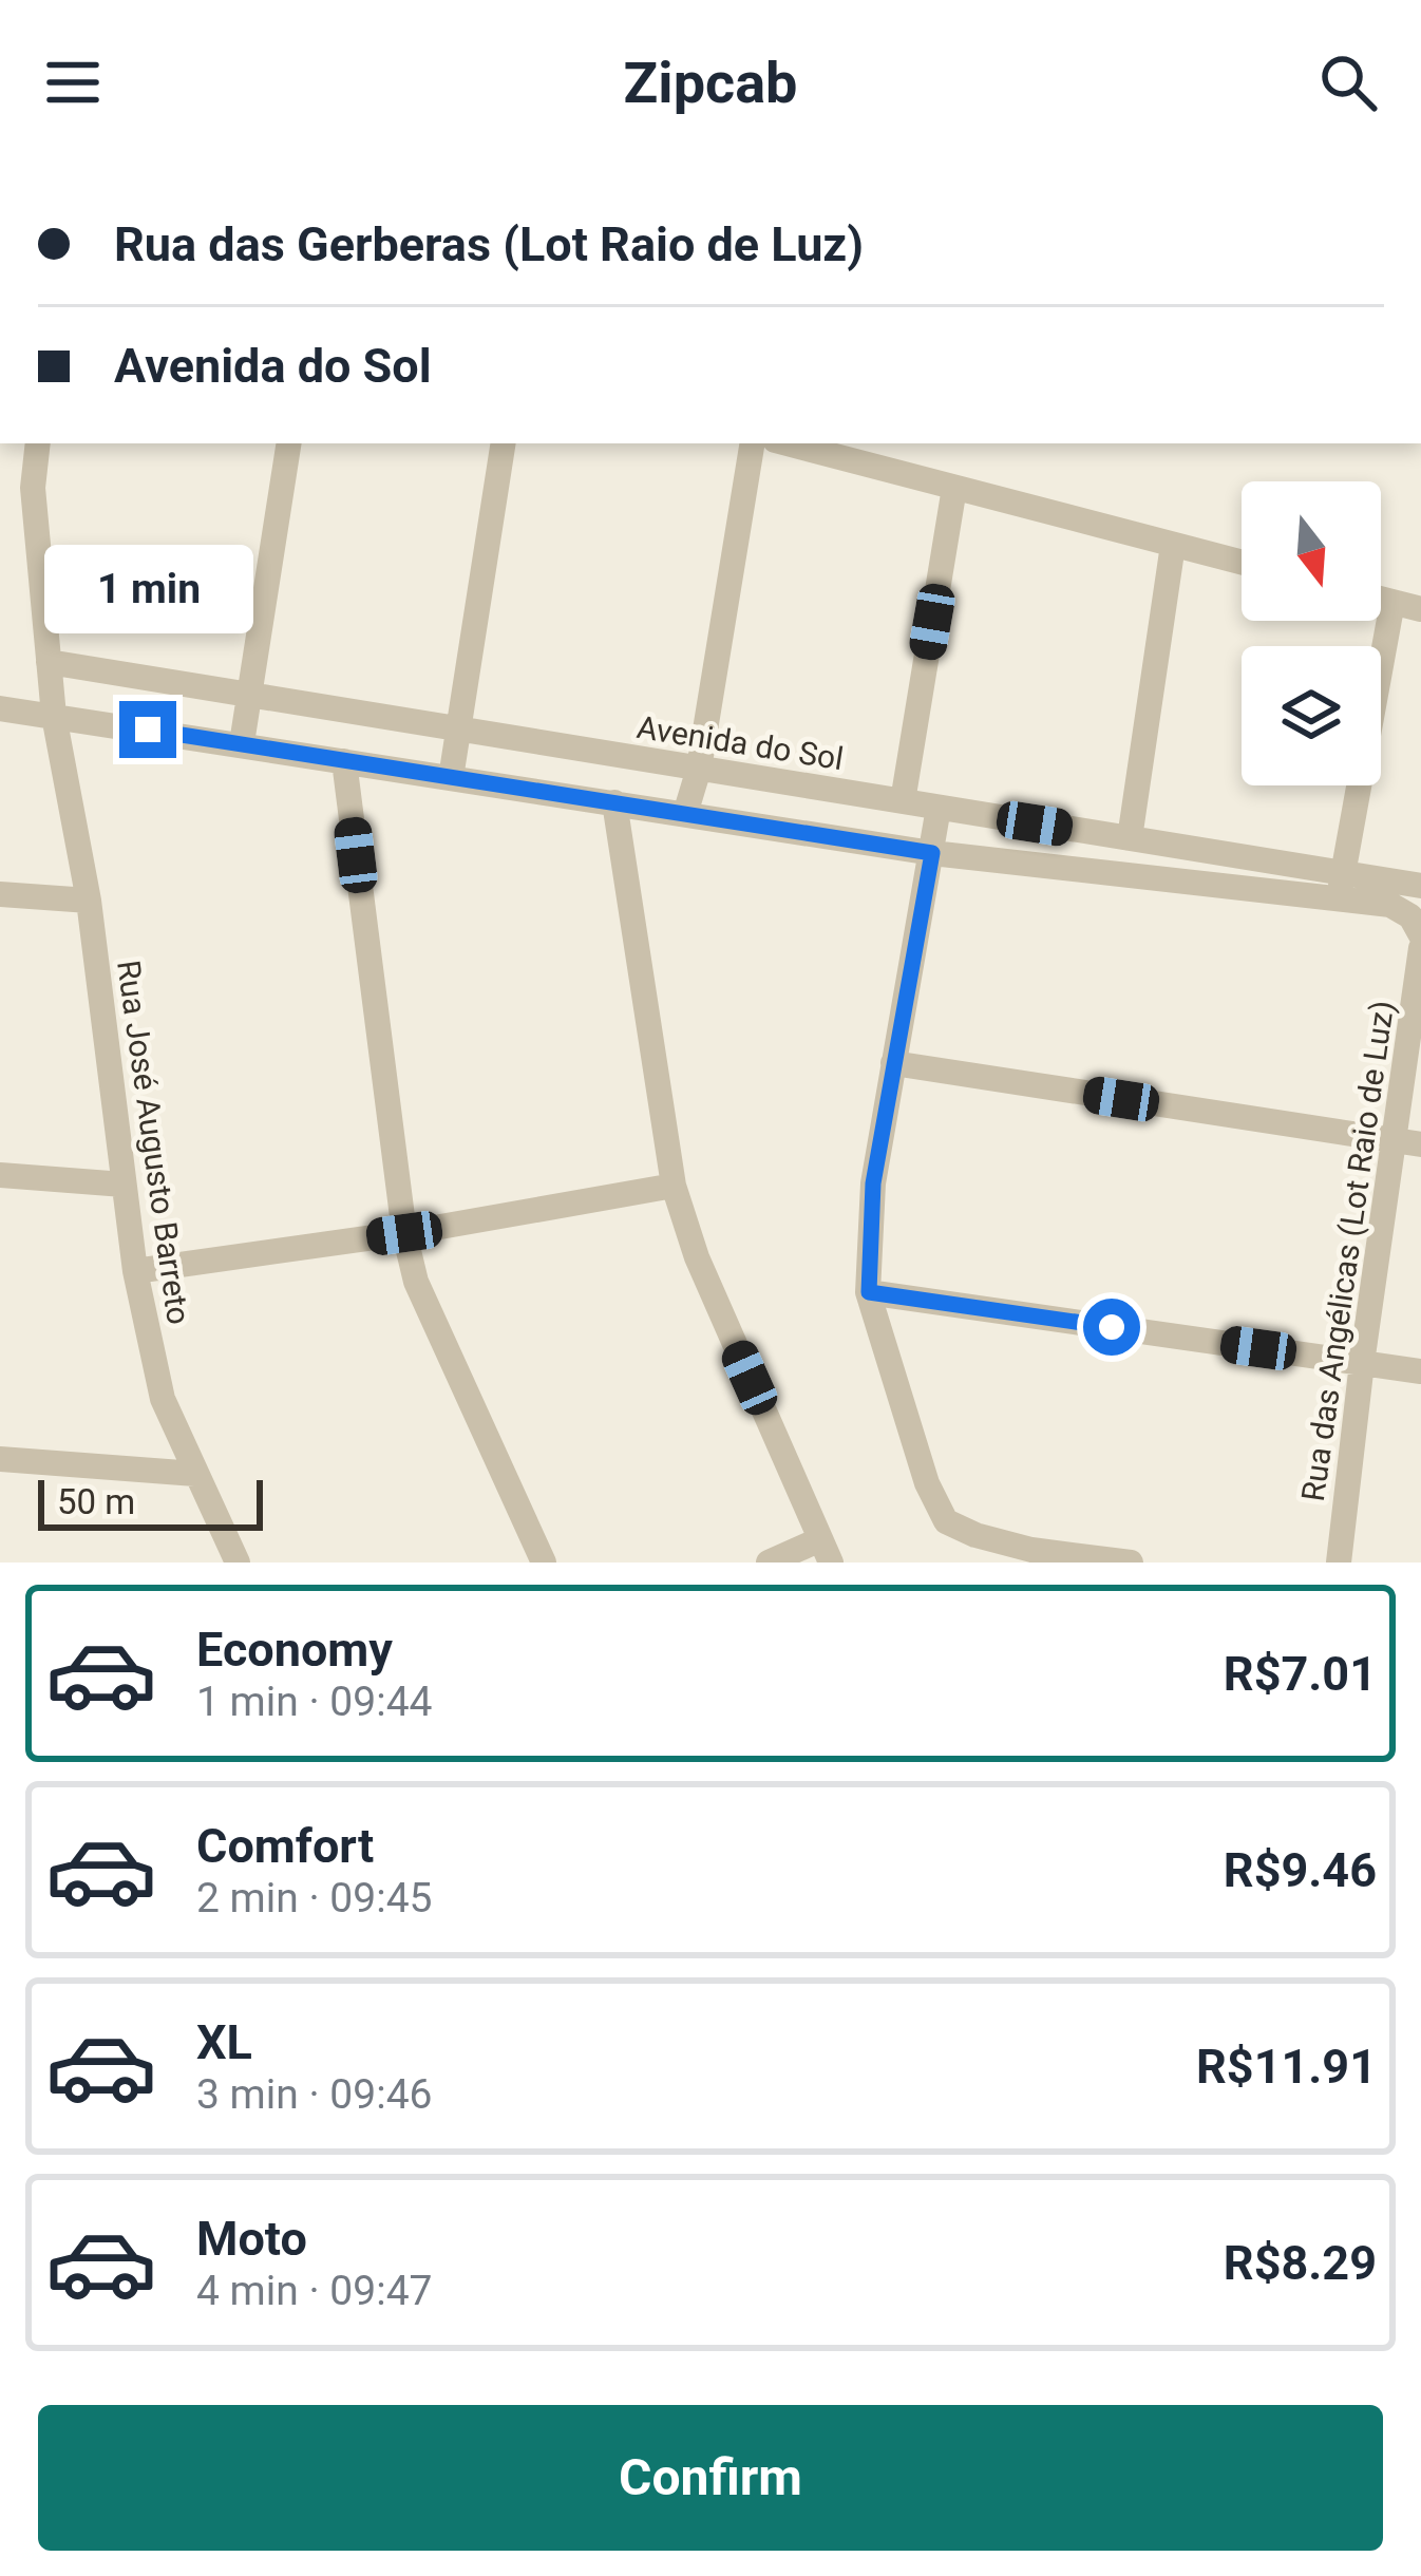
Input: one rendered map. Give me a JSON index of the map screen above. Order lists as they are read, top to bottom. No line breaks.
{"streets":{"street":["Avenida do Sol","Rua José Augusto Barreto","Rua das Angélicas (Lot Raio de Luz)"]},"crossings":[["Avenida do Sol","Rua José Augusto Barreto"]],"scale_bar":"50 m","north":"bottom","page":{"header":"Zipcab","banner":["Rua das Gerberas (Lot Raio de Luz)","Avenida do Sol"],"bubble":"1 min","scale":"50 m","list":[{"name":"Economy","note":"1 min · 09:44","value":"R$7.01"},{"name":"Comfort","note":"2 min · 09:45","value":"R$9.46"},{"name":"XL","note":"3 min · 09:46","value":"R$11.91"},{"name":"Moto","note":"4 min · 09:47","value":"R$8.29"}],"buttons":"Confirm"}}
